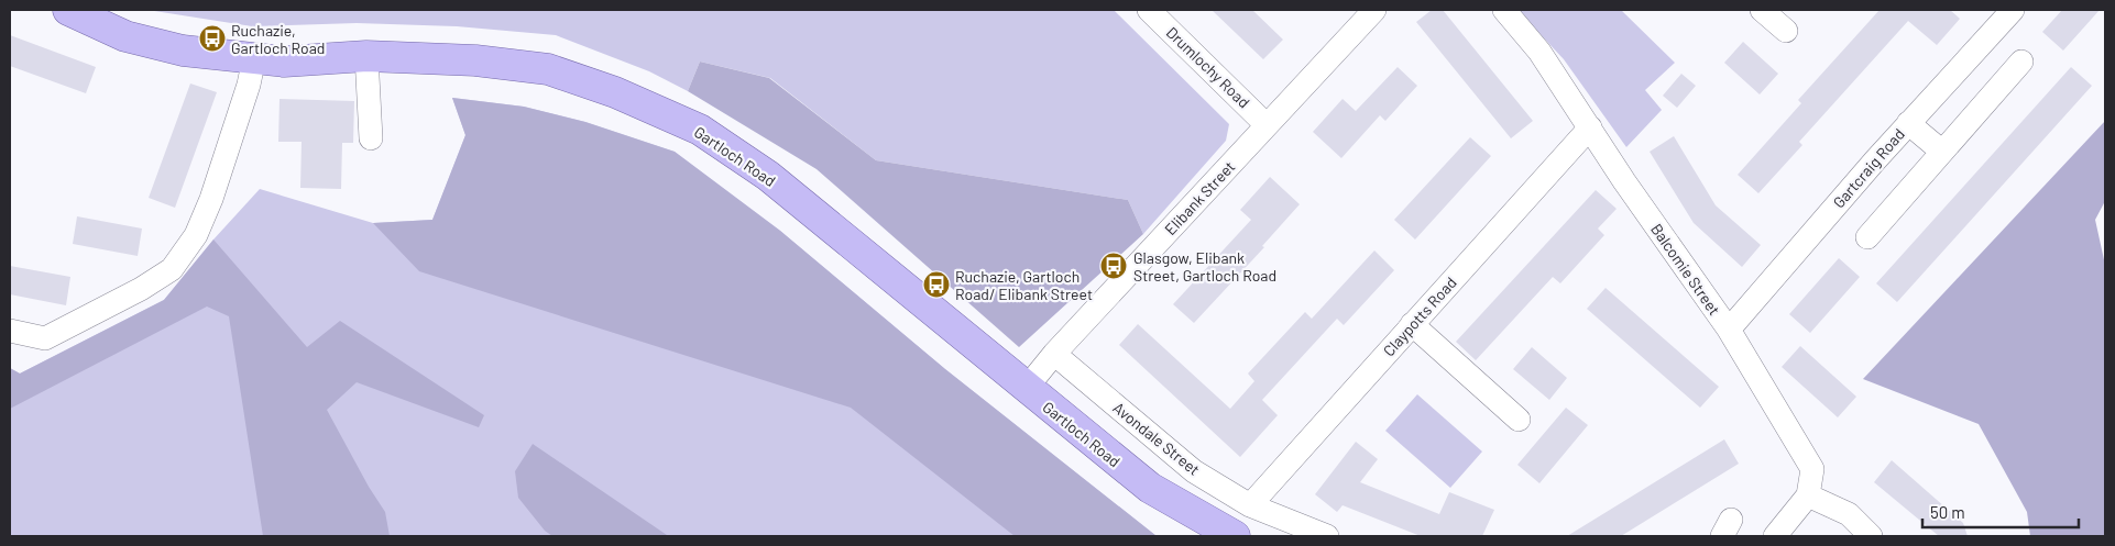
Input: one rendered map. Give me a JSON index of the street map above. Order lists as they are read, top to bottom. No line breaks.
{"streets":{"main road":["Gartloch Road"],"street":["Drumlochy Road","Gartcraig Road","Elibank Street","Balcomie Street","Claypotts Road","Avondale Street"]},"crossings":[["Drumlochy Road","Elibank Street"],["Gartloch Road","Elibank Street"],["Gartcraig Road","Balcomie Street"],["Elibank Street","Avondale Street"],["Balcomie Street","Claypotts Road"],["Claypotts Road","Avondale Street"]],"places":{"bus stop":["Ruchazie, Gartloch Road","Glasgow, Elibank Street, Gartloch Road","Ruchazie, Gartloch Road/ Elibank Street"]},"scale_bar":"50 m"}
